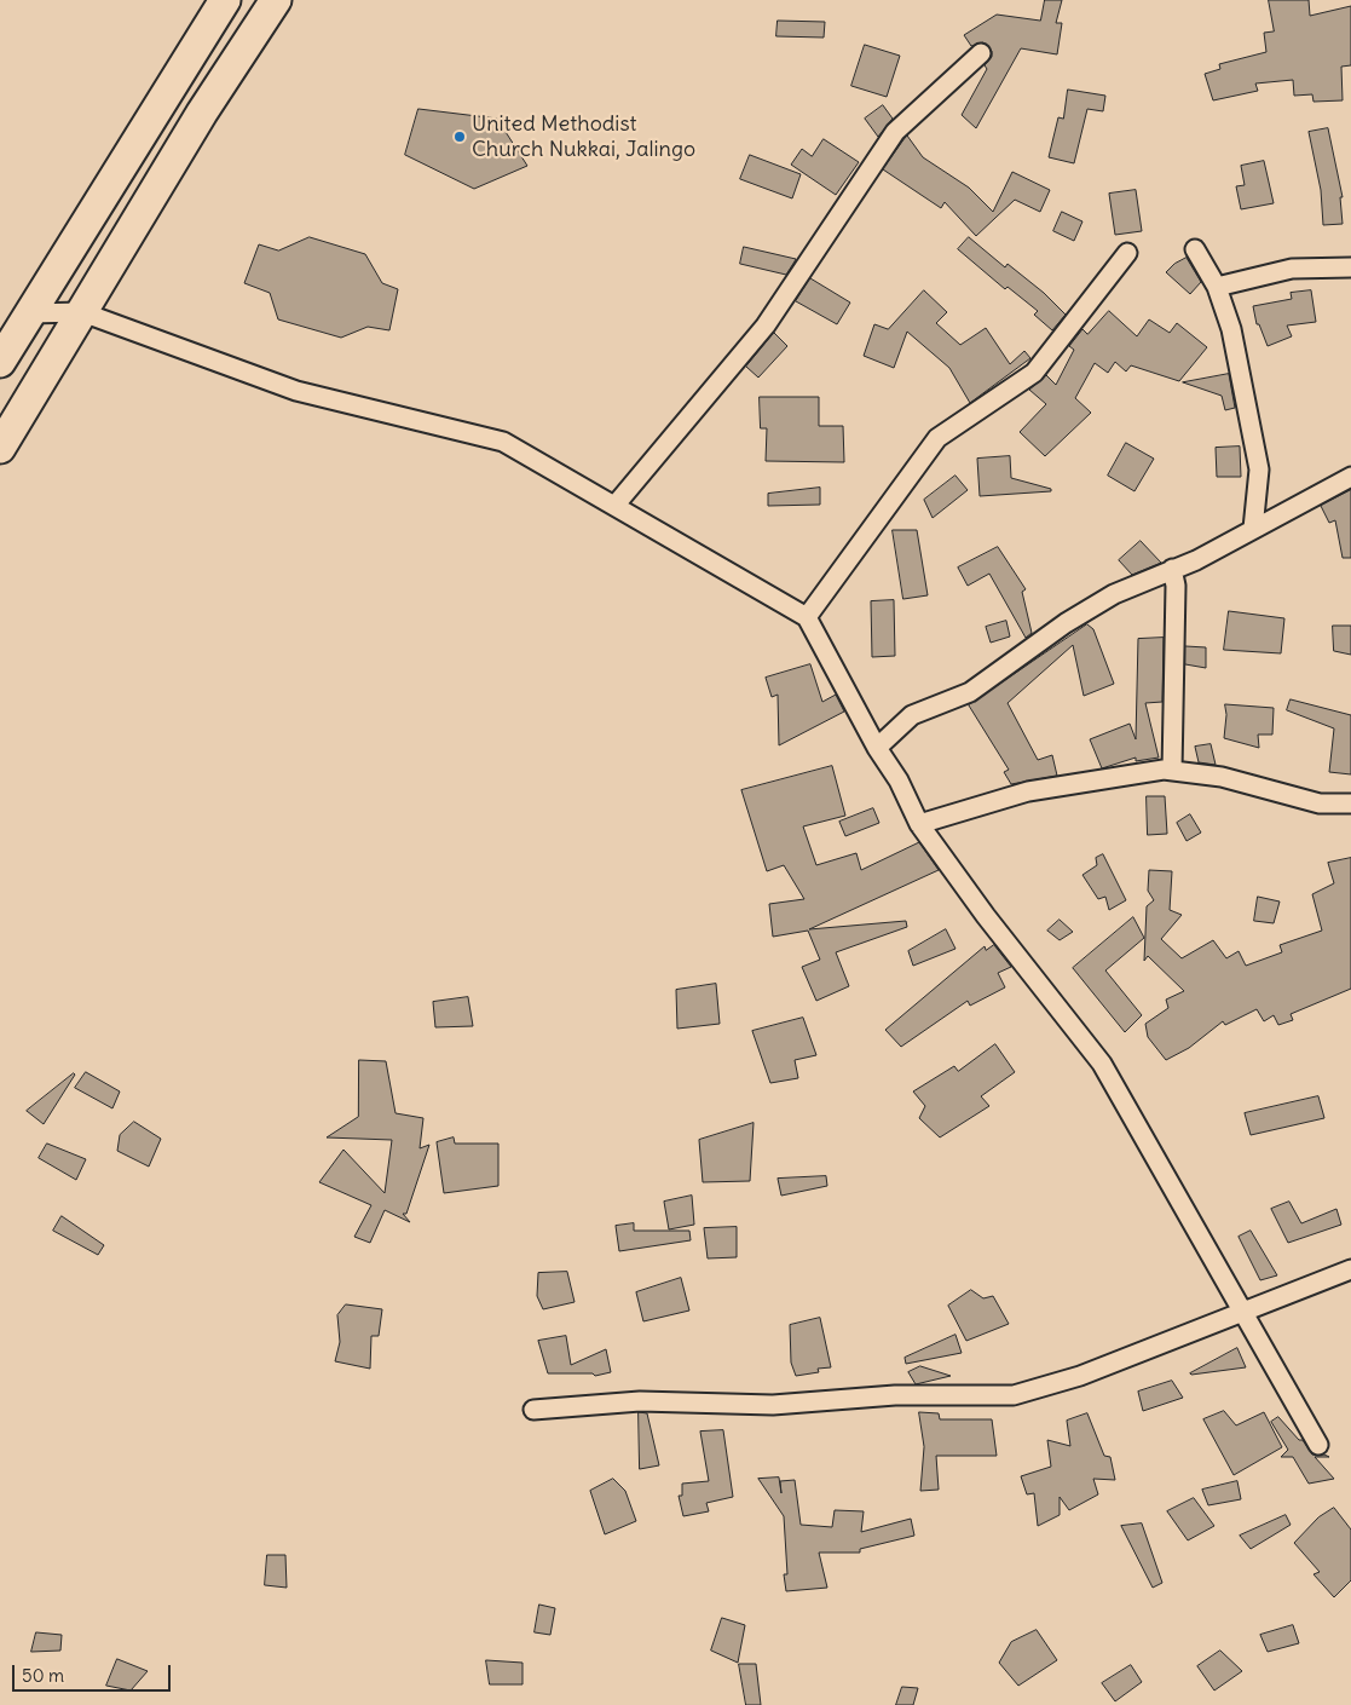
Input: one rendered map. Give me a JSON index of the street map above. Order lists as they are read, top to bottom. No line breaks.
{"places":["United Methodist Church Nukkai, Jalingo"],"scale_bar":"50 m"}
